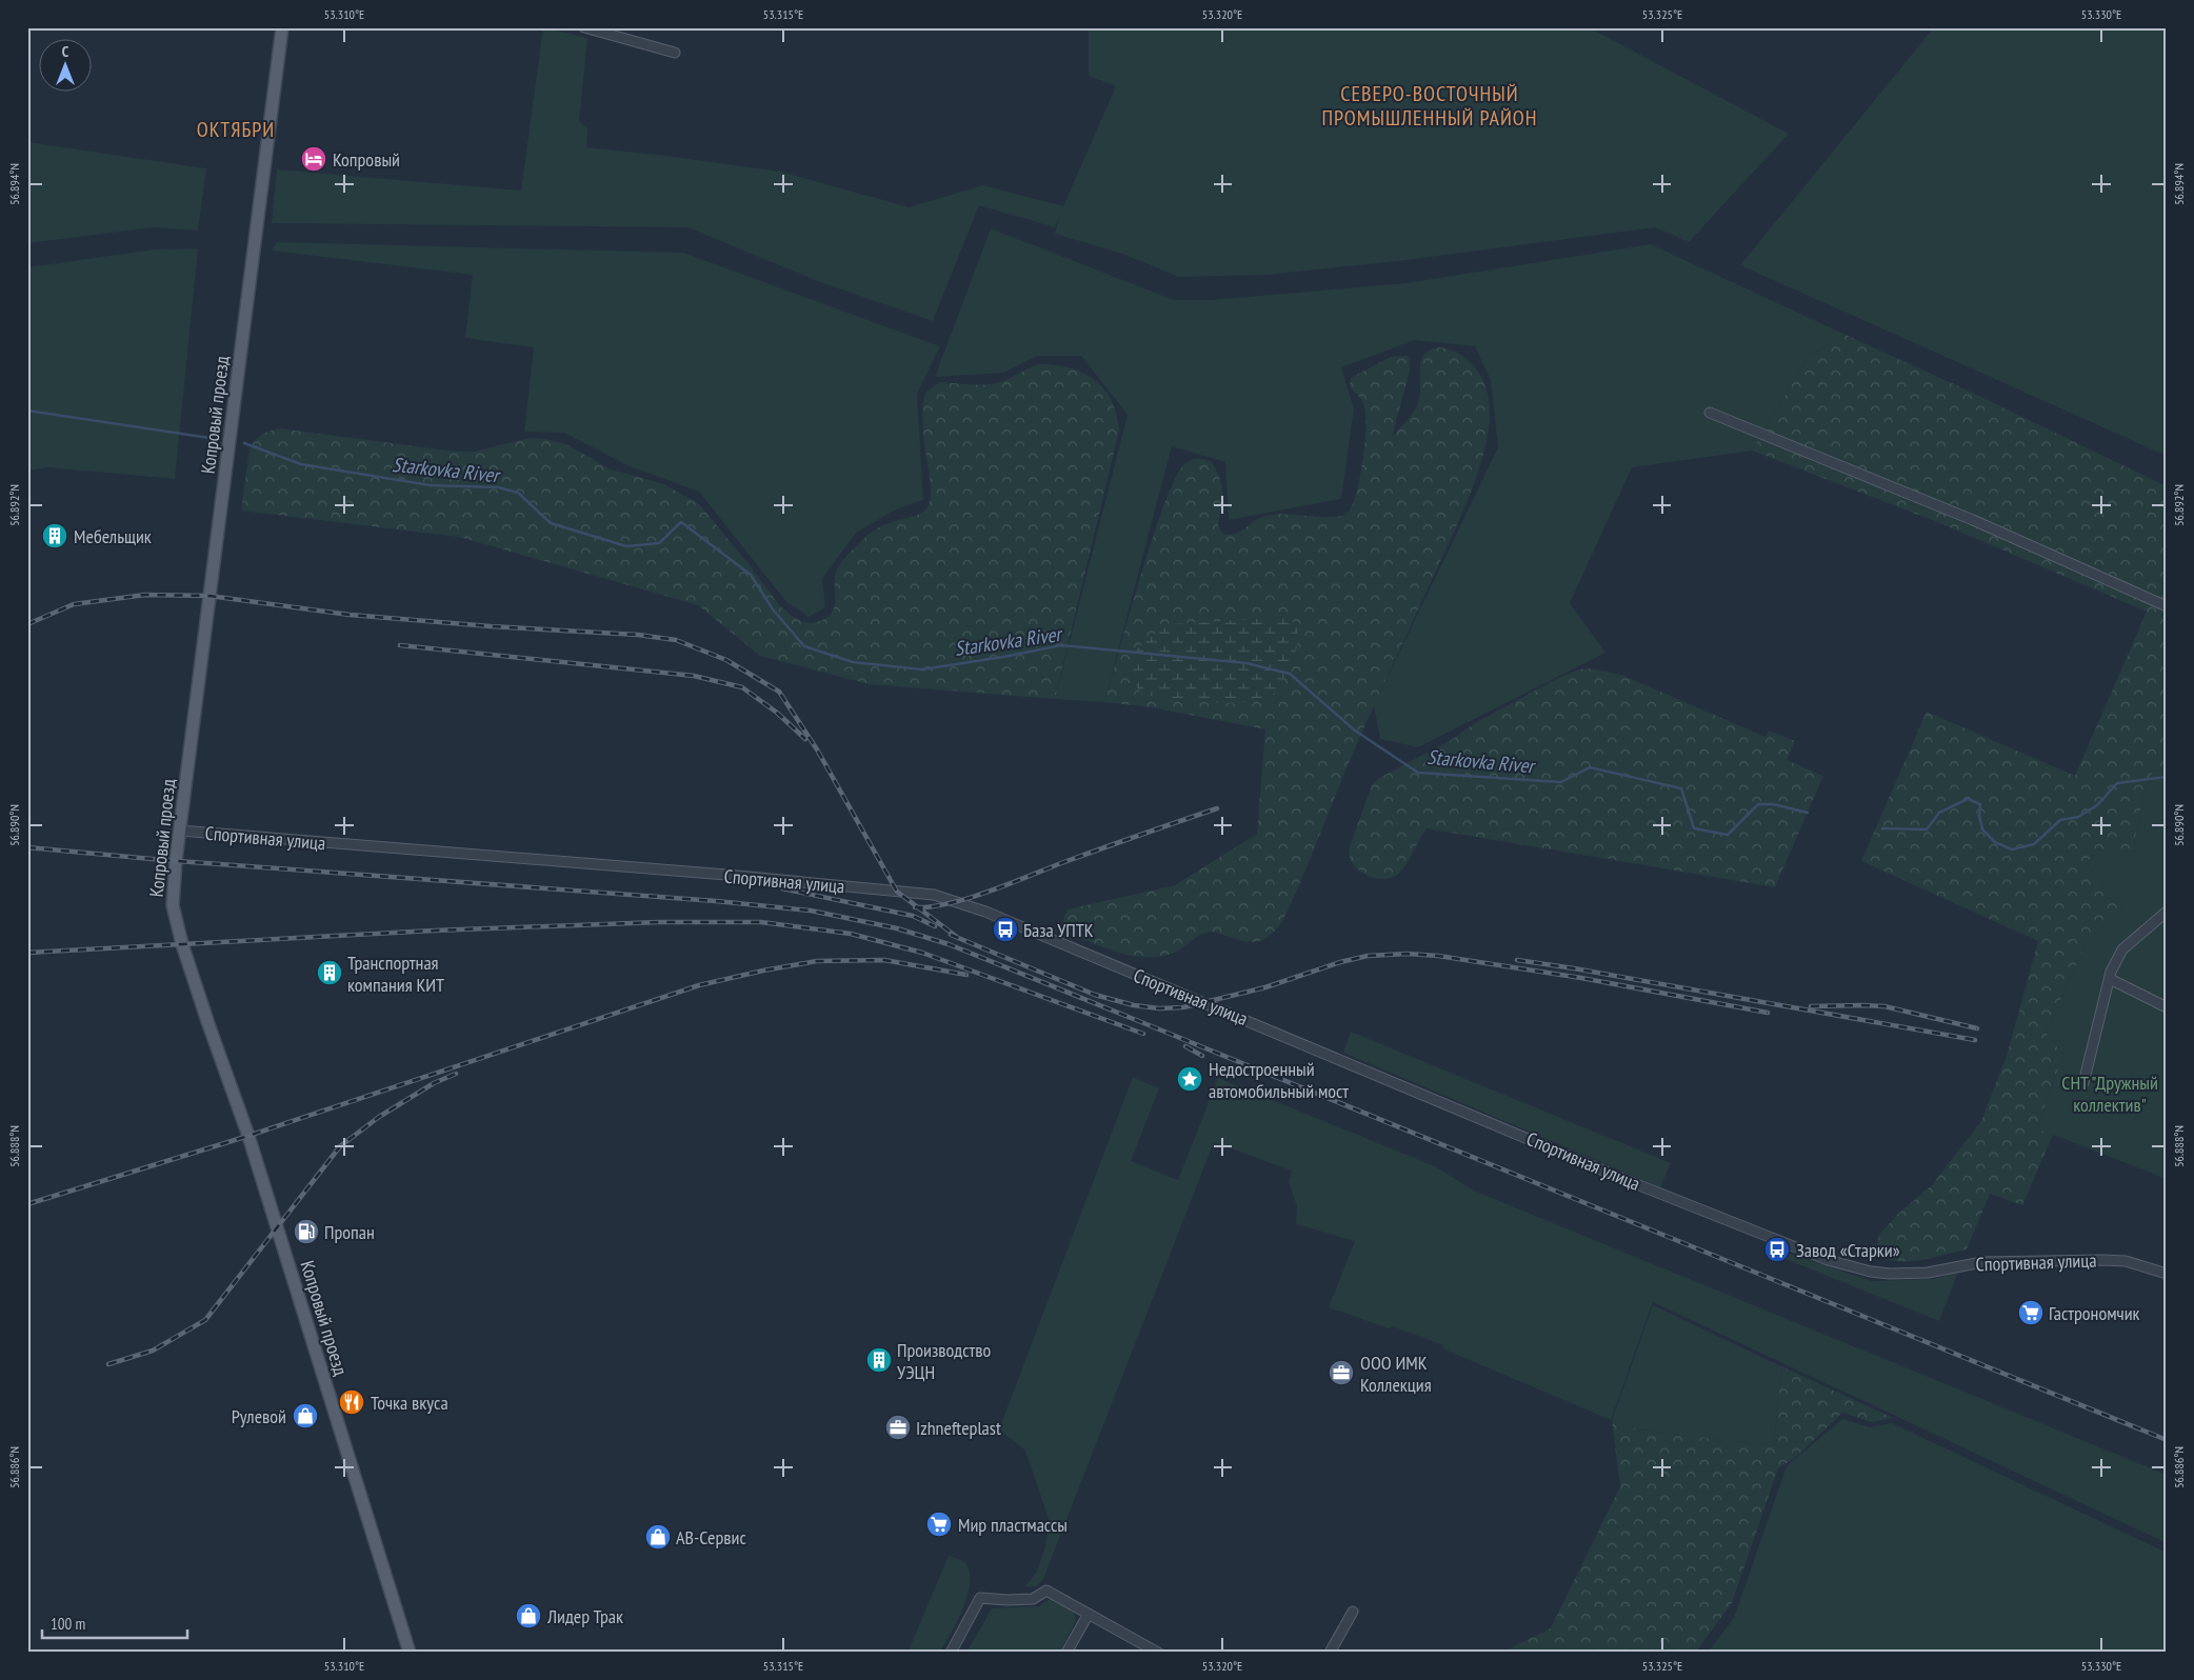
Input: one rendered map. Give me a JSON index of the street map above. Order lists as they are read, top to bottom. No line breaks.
{"streets":{"main road":["Копровый проезд"],"street":["Спортивная улица"]},"crossings":[["Копровый проезд","Спортивная улица"]],"districts":["СЕВЕРО-ВОСТОЧНЫЙ ПРОМЫШЛЕННЫЙ РАЙОН","ОКТЯБРИ"],"water":["Starkovka River"],"parks":["СНТ \"Дружный коллектив\""],"places":{"hotel":["Копровый"],"building":["Мебельщик","Транспортная компания КИТ","Производство УЭЦН"],"bus stop":["База УПТК","Завод «Старки»"],"place":["Недостроенный автомобильный мост"],"fuel station":["Пропан"],"supermarket":["Гастрономчик","Мир пластмассы"],"office":["ООО ИМК Коллекция","Izhnefteplast"],"restaurant":["Точка вкуса"],"shop":["Рулевой","АВ-Сервис","Лидер Трак"]},"scale_bar":"100 m","north":"top","coordinates":["53.310°E","53.315°E","53.320°E","53.325°E","53.330°E","56.894°N","56.892°N","56.890°N","56.888°N","56.886°N"]}
